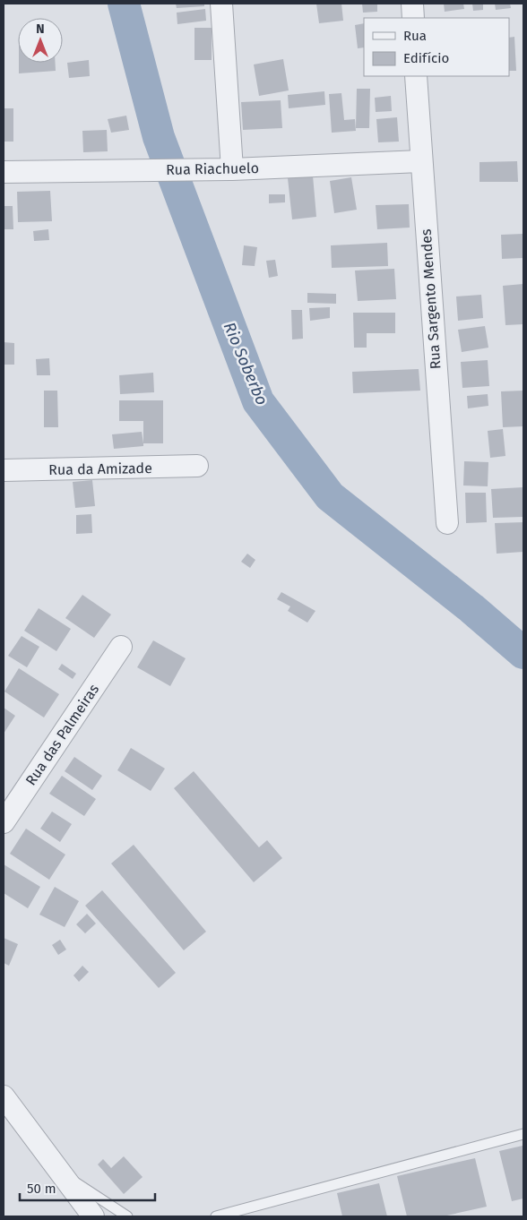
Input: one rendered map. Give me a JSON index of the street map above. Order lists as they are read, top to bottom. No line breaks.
{"streets":{"street":["Rua Riachuelo","Rua Sargento Mendes","Rua da Amizade","Rua das Palmeiras"]},"crossings":[["Rua Riachuelo","Rua Sargento Mendes"]],"water":["Rio Soberbo"],"legend":["Rua","Edifício"],"scale_bar":"50 m","north":"top"}
